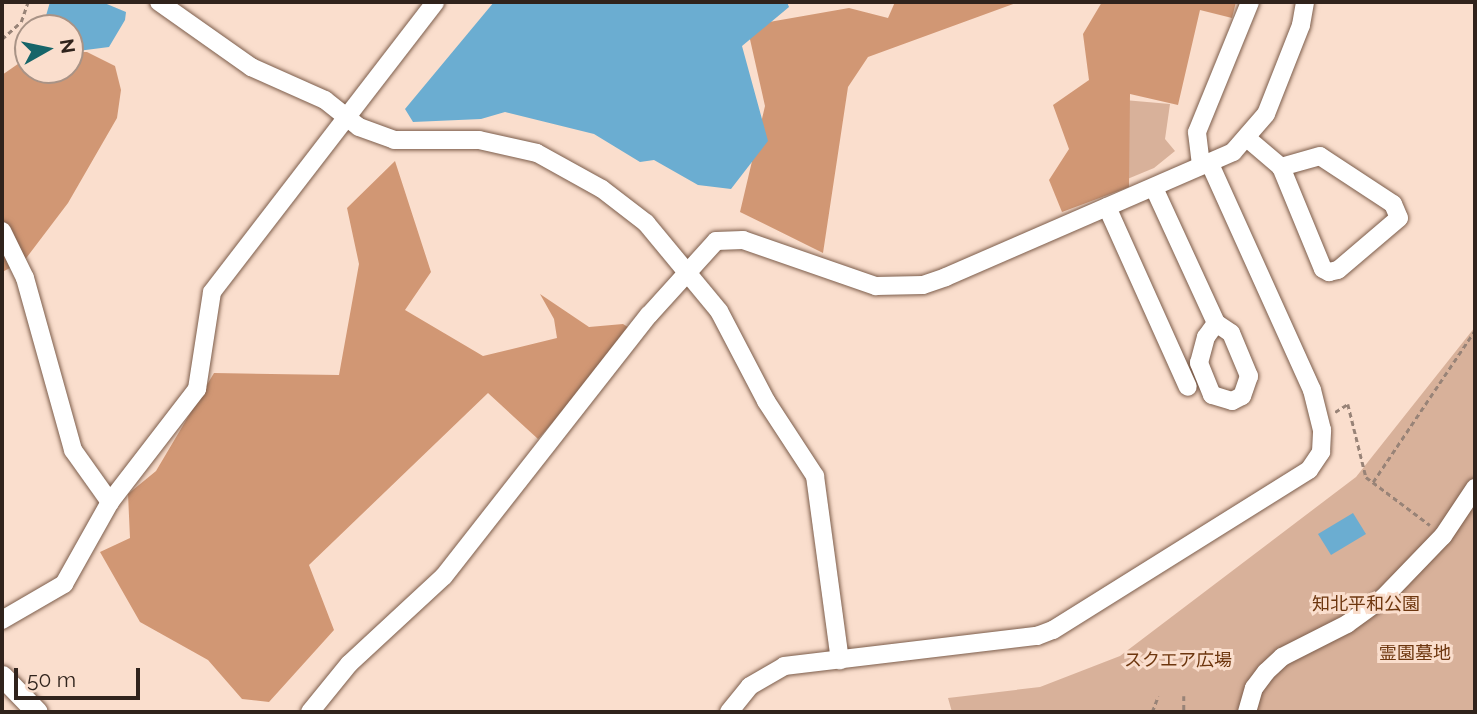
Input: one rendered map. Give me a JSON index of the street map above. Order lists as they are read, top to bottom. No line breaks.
{"parks":["知北平和公園","霊園墓地","スクエア広場"],"scale_bar":"50 m","north":"right"}
